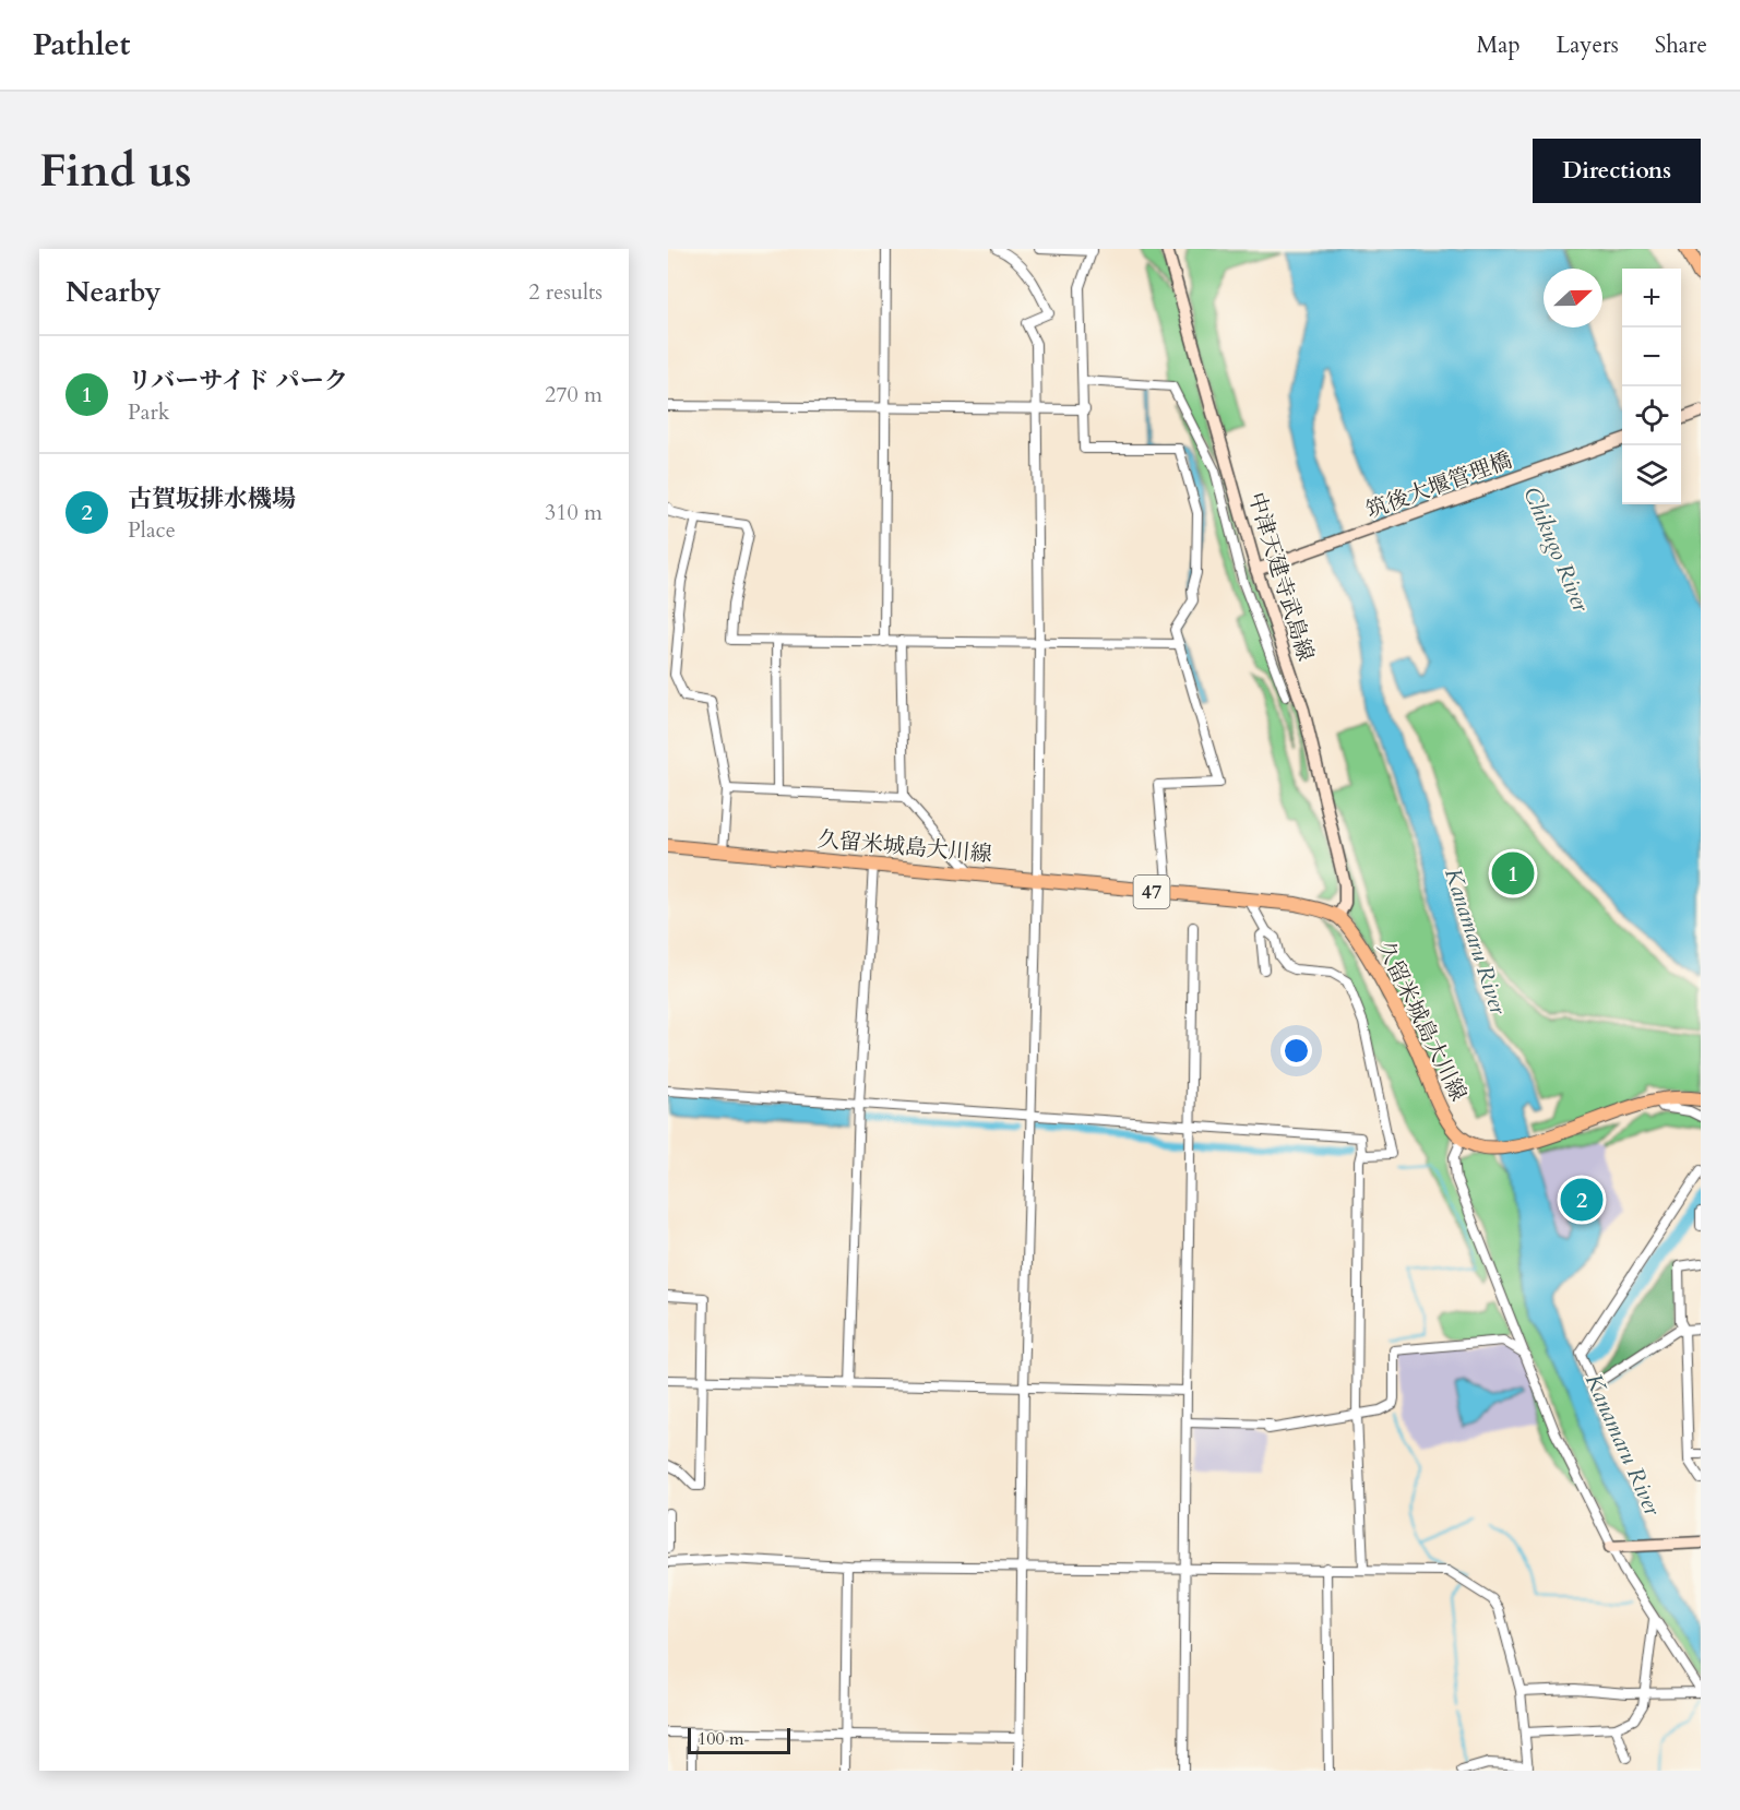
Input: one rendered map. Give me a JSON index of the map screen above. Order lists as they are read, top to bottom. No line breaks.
{"streets":{"main road":["筑後大堰管理橋","中津天建寺武島線","久留米城島大川線","47"]},"crossings":[["筑後大堰管理橋","中津天建寺武島線"],["中津天建寺武島線","久留米城島大川線"]],"water":["Chikugo River","Kanamaru River"],"scale_bar":"100 m","north":"right","page":{"header":"Pathlet","nav":["Map","Layers","Share"],"buttons":"Directions","title":"Find us","heading":["Nearby","2 results"],"map_buttons":["+","−"],"list":[{"mark":"1","name":"リバーサイド パーク","note":"Park","value":"270 m"},{"mark":"2","name":"古賀坂排水機場","note":"Place","value":"310 m"}],"pins":["1","2"],"scale":"100 m"}}
